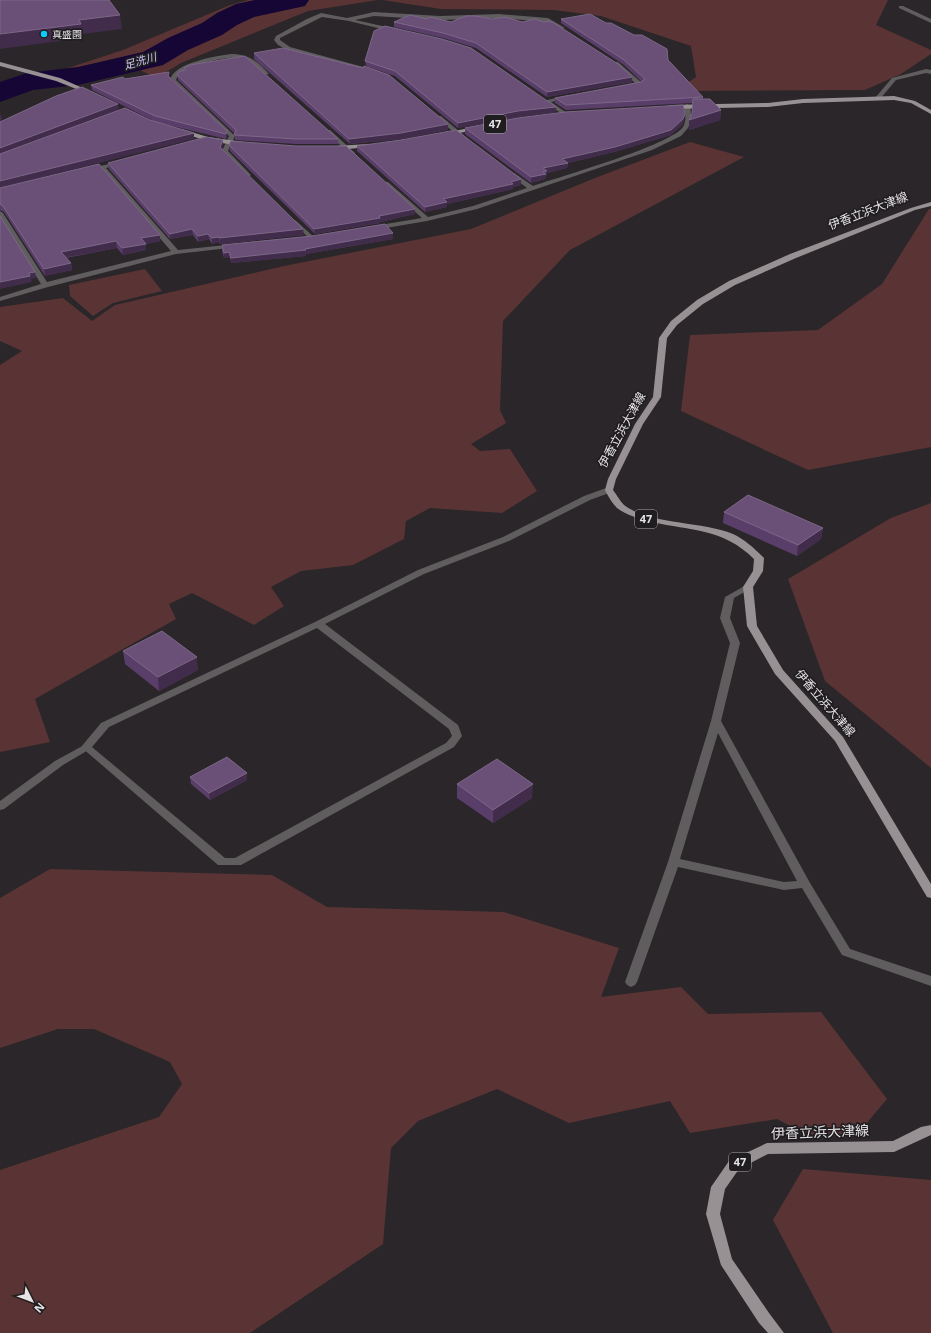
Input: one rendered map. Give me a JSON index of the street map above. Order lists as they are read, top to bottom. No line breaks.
{"streets":{"main road":["47","伊香立浜大津線"]},"crossings":[["47","伊香立浜大津線"]],"water":["足洗川"],"places":["真盛園"],"north":"bottom right"}
